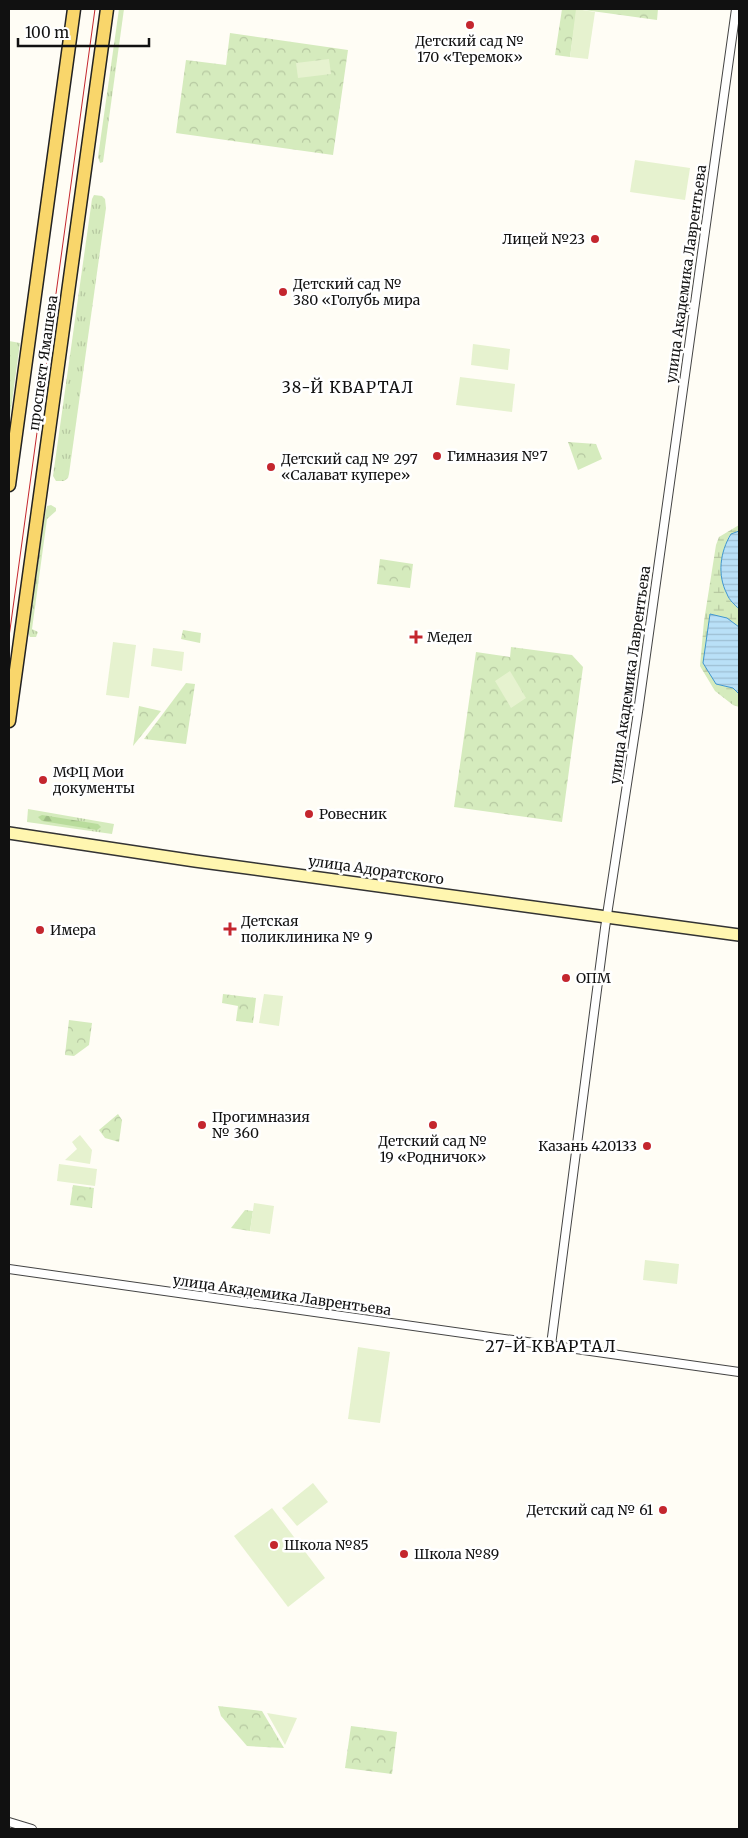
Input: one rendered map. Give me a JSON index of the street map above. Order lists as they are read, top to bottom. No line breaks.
{"streets":{"main road":["проспект Ямашева"],"street":["улица Академика Лаврентьева","улица Адоратского"]},"crossings":[["улица Академика Лаврентьева","улица Адоратского"]],"districts":["38-Й КВАРТАЛ","27-Й КВАРТАЛ"],"places":{"other":["Детский сад № 170 «Теремок»","Лицей №23","Детский сад № 380 «Голубь мира","Гимназия №7","Детский сад № 297 «Салават купере»","МФЦ Мои документы","Ровесник","Имера","ОПМ","Прогимназия № 360","Детский сад № 19 «Родничок»","Казань 420133","Детский сад № 61","Школа №85","Школа №89"],"health":["Медел","Детская поликлиника № 9"]},"scale_bar":"100 m"}
